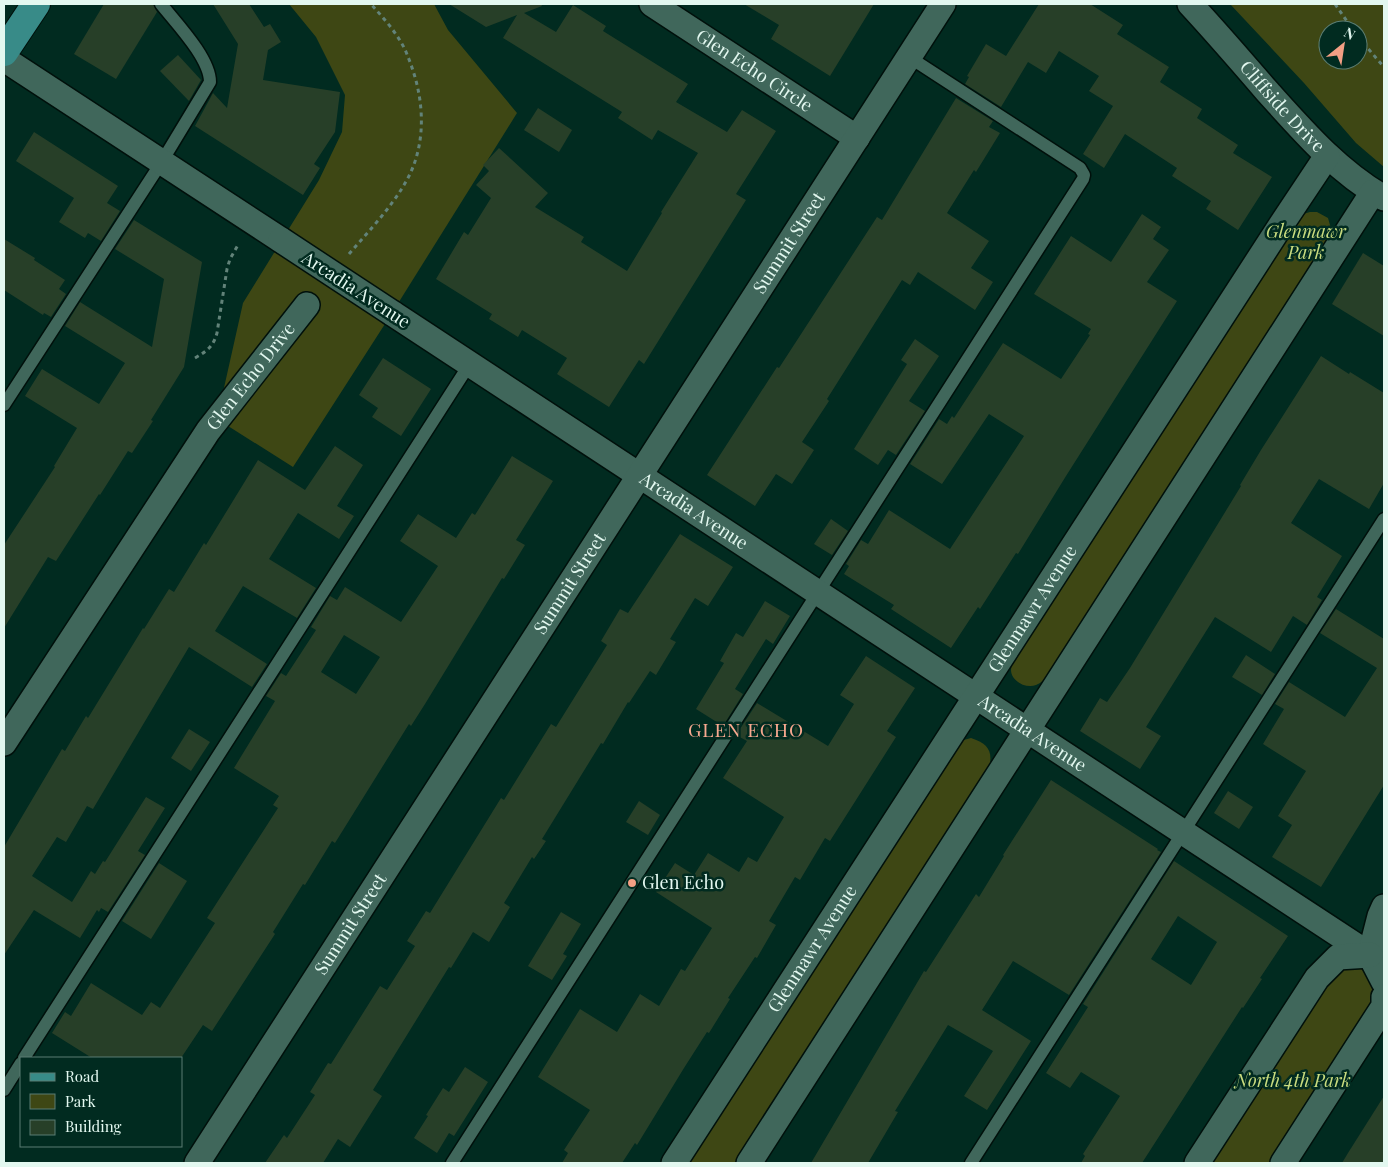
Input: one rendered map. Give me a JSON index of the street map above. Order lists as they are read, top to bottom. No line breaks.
{"streets":{"street":["Glen Echo Circle","Cliffside Drive","Summit Street","Arcadia Avenue","Glen Echo Drive","Glenmawr Avenue"]},"crossings":[["Glen Echo Circle","Summit Street"],["Cliffside Drive","Glenmawr Avenue"],["Summit Street","Arcadia Avenue"],["Arcadia Avenue","Glenmawr Avenue"]],"districts":["GLEN ECHO"],"parks":["Glenmawr Park","North 4th Park"],"places":["Glen Echo"],"legend":["Road","Park","Building"],"north":"top right"}
